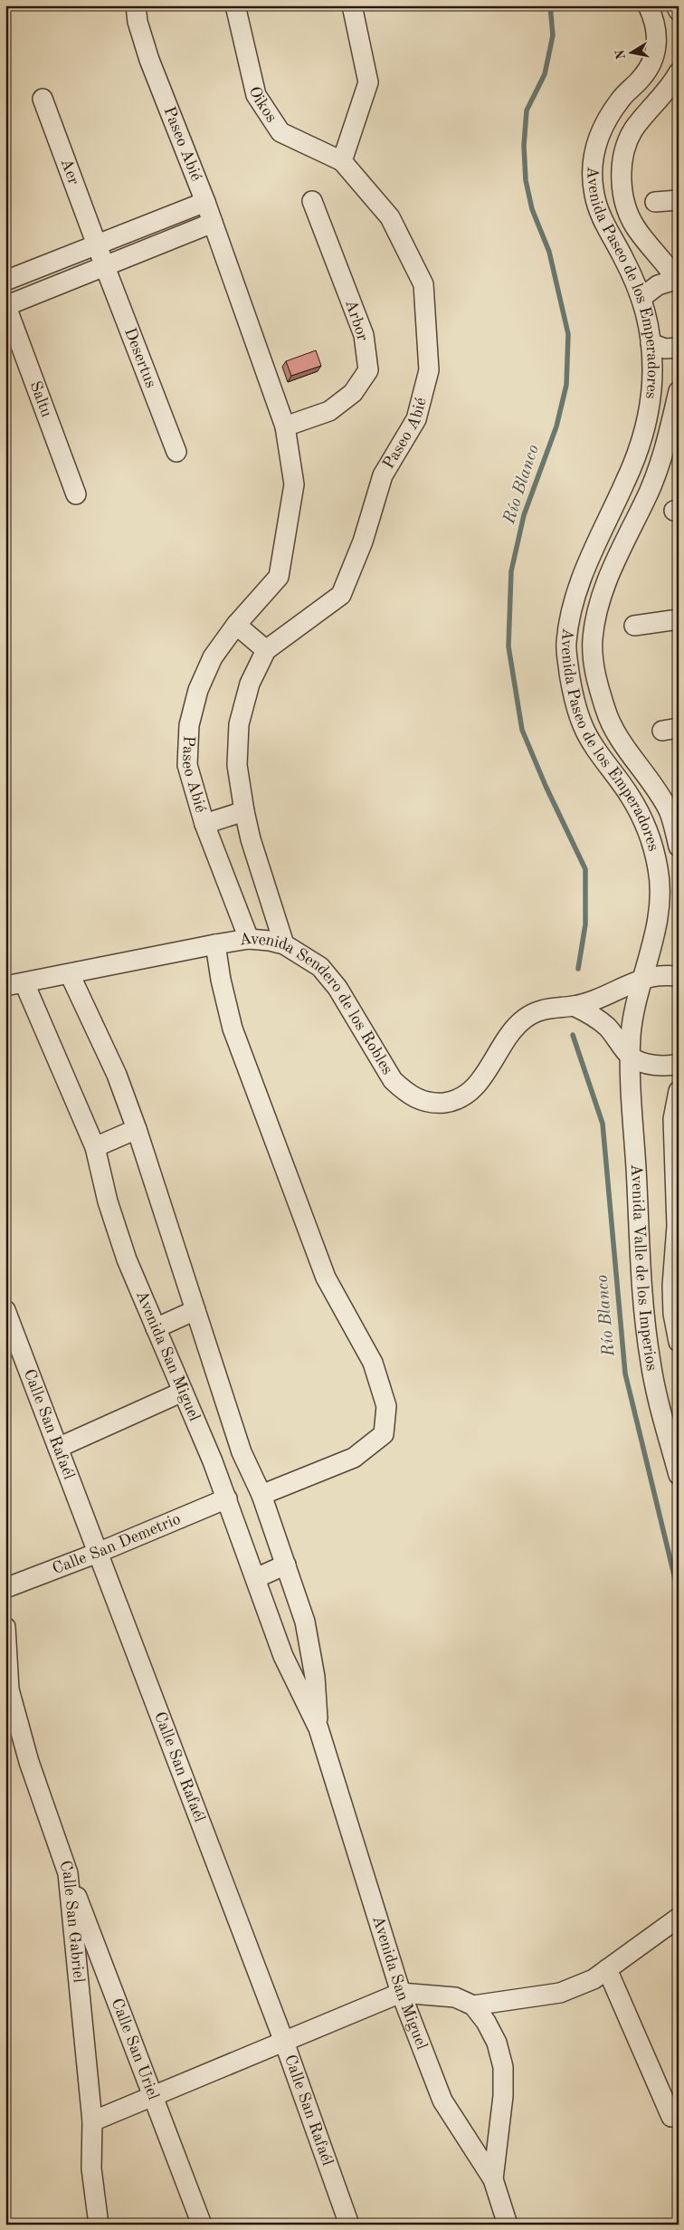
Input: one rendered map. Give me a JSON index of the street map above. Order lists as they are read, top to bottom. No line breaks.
{"streets":{"street":["Oikos","Paseo Abié","Aer","Avenida Paseo de los Emperadores","Arbor","Desertus","Saltu","Avenida Sendero de los Robles","Avenida Valle de los Imperios","Avenida San Miguel","Calle San Rafaél","Calle San Demetrio","Calle San Gabriel","Calle San Uriel"]},"crossings":[["Oikos","Paseo Abié"],["Paseo Abié","Arbor"],["Paseo Abié","Avenida Sendero de los Robles"],["Aer","Desertus"],["Avenida Paseo de los Emperadores","Avenida Sendero de los Robles"],["Avenida Paseo de los Emperadores","Avenida Valle de los Imperios"],["Avenida Sendero de los Robles","Avenida San Miguel"],["Avenida San Miguel","Calle San Demetrio"],["Calle San Rafaél","Calle San Demetrio"],["Calle San Gabriel","Calle San Uriel"]],"water":["Río Blanco"],"north":"left"}
